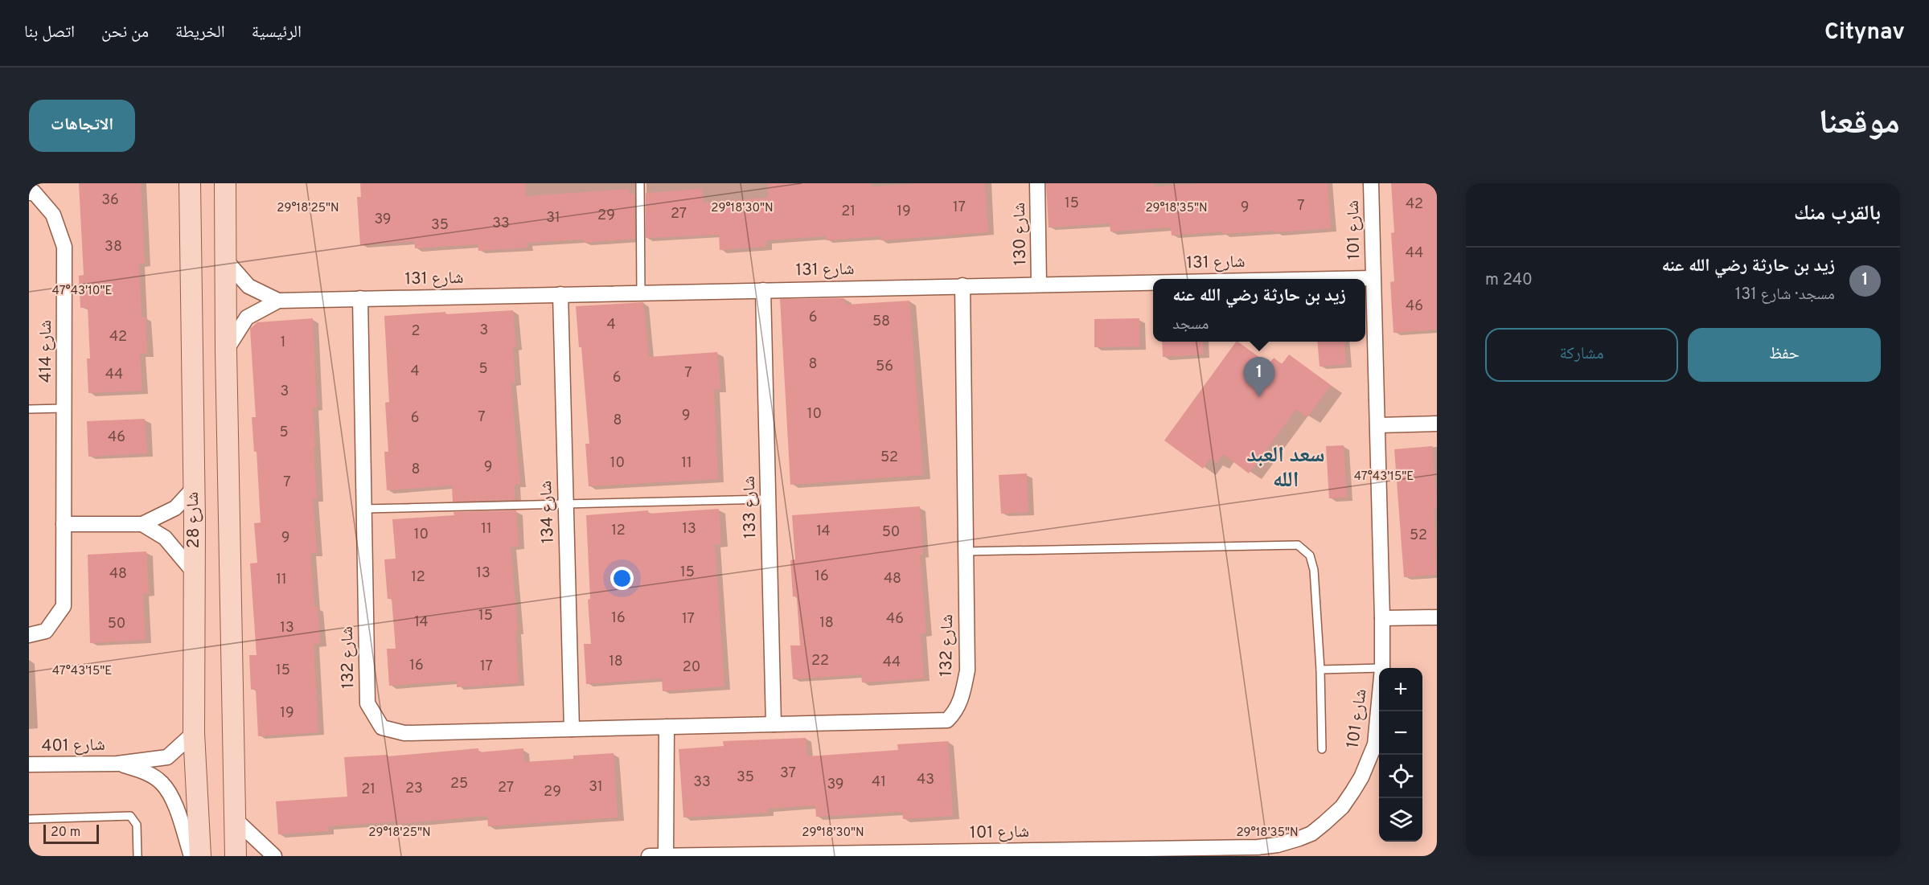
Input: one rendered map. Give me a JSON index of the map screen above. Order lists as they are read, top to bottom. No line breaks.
{"streets":{"street":["شارع 101","شارع 130","شارع 131","شارع 414","شارع 133","شارع 134","شارع 28","شارع 132","شارع 401"]},"crossings":[["شارع 101","شارع 131"],["شارع 130","شارع 131"],["شارع 131","شارع 133"],["شارع 131","شارع 134"],["شارع 131","شارع 28"],["شارع 131","شارع 132"],["شارع 133","شارع 132"],["شارع 134","شارع 132"],["شارع 28","شارع 401"]],"districts":["سعد العبد الله"],"house_numbers":["36","15","42","7","17","9","21","19","27","29","31","39","33","35","38","44","46","6","58","4","3","2","42","1","8","56","5","4","7","44","6","3","10","9","7","6","8","5","46","52","10","11","9","8","7","11","13","12","14","50","10","52","9","15","13","48","16","12","48","11","15","16","17","46","14","18","50","13","22","18","44","16","17","20","15","19","37","35","43","33","41","25","39","31","27","23","21","29"],"scale_bar":"20 m","page":{"header":"Citynav","nav":["الرئيسية","الخريطة","من نحن","اتصل بنا"],"title":"موقعنا","buttons":["الاتجاهات",["حفظ","مشاركة"]],"heading":"بالقرب منك","list":[{"mark":"1","name":"زيد بن حارثة رضي الله عنه","note":"مسجد · شارع 131","value":"240 m"}],"popup":["زيد بن حارثة رضي الله عنه","مسجد"],"pins":"1","map_buttons":["+","−"],"scale":"20 m"},"coordinates":["29°18'25\"N","29°18'30\"N","29°18'35\"N","47°43'10\"E","47°43'15\"E"]}
